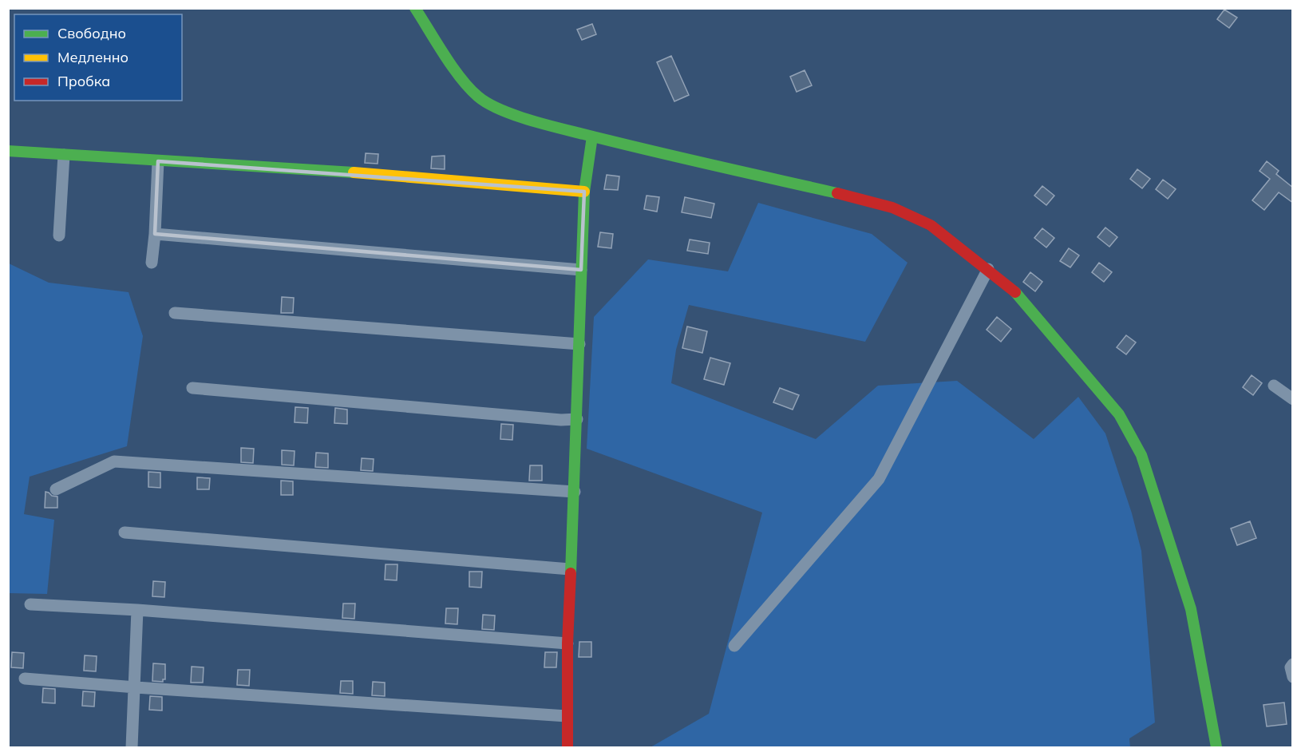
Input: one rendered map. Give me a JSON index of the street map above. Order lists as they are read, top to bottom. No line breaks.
{"legend":["Свободно","Медленно","Пробка"]}
